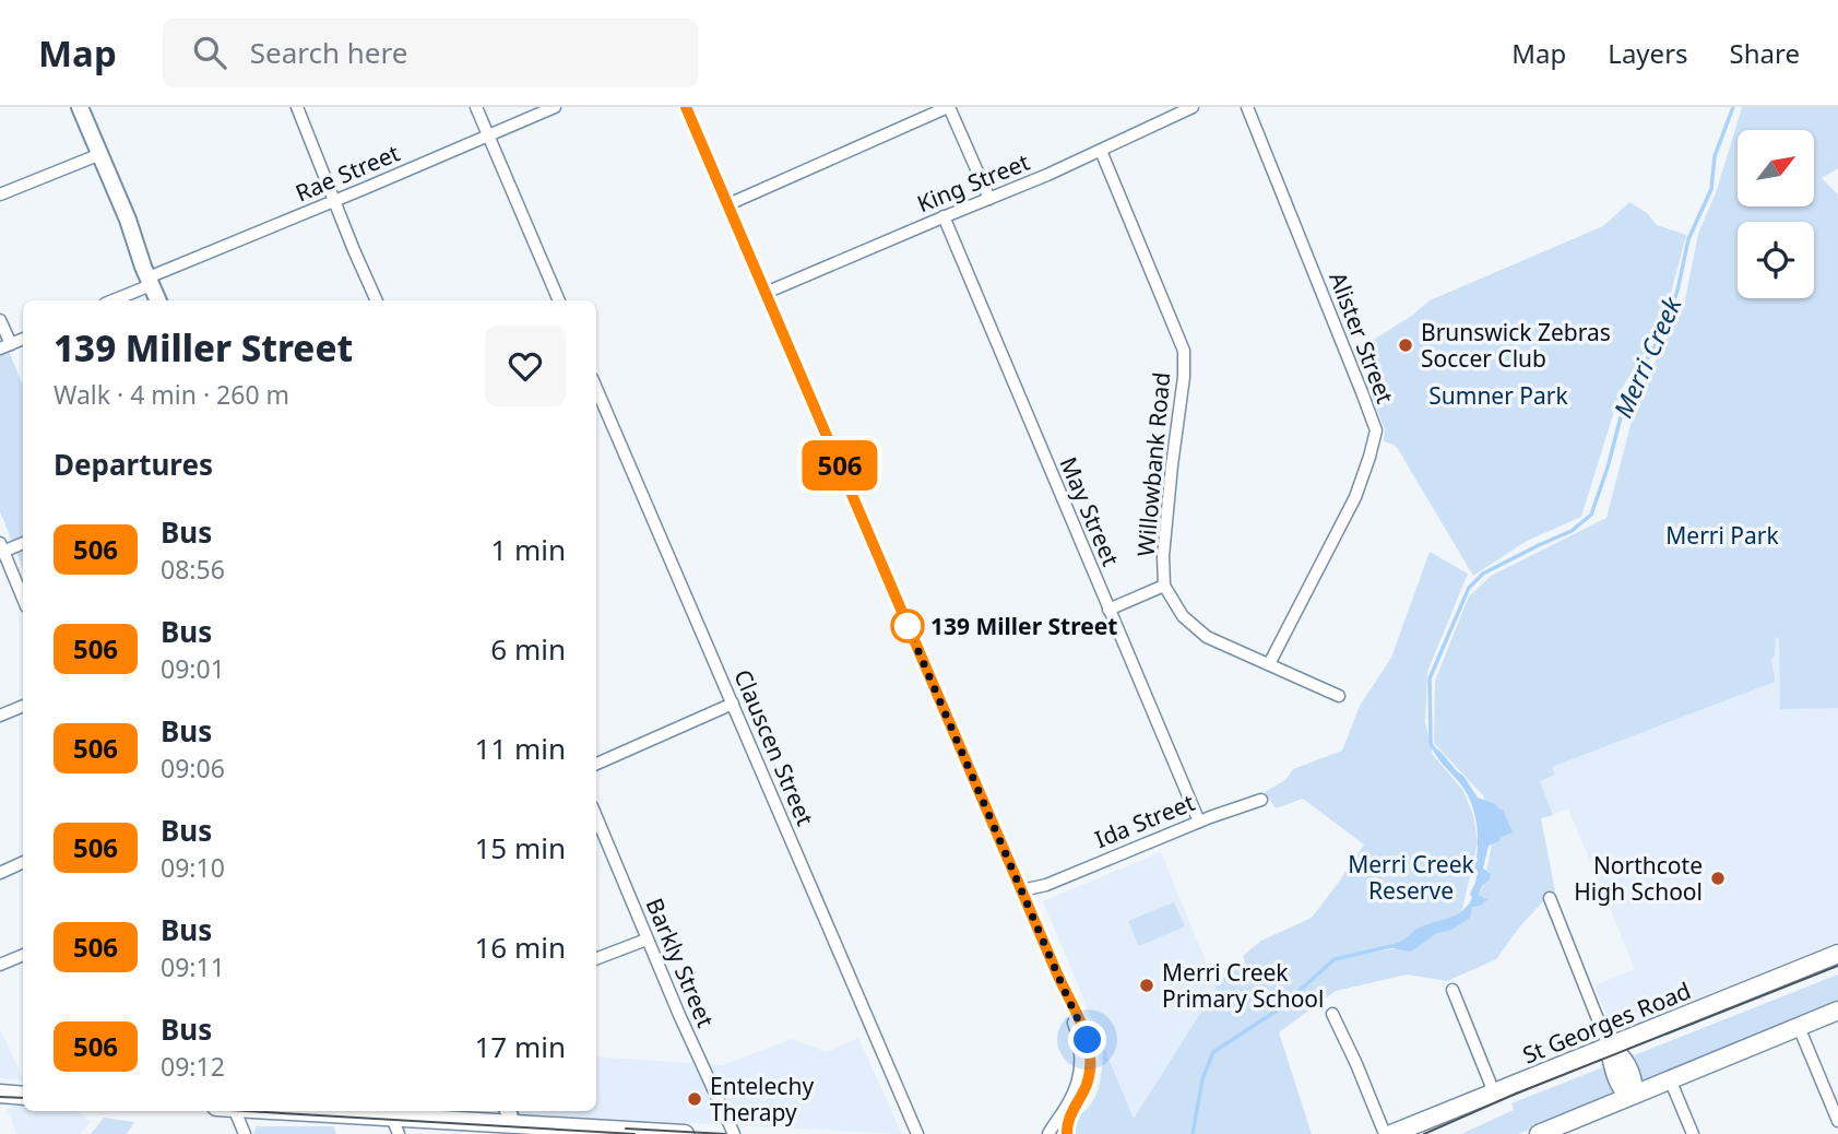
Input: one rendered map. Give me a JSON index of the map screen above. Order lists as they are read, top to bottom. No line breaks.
{"streets":{"highway":["St Georges Road"],"street":["Rae Street","King Street","Alister Street","Willowbank Road","May Street","Clauscen Street","Ida Street","Barkly Street"]},"crossings":[["King Street","Willowbank Road"],["King Street","May Street"],["Alister Street","Willowbank Road"],["May Street","Ida Street"]],"water":["Merri Creek"],"parks":["Sumner Park","Merri Park","Merri Creek Reserve"],"places":["Brunswick Zebras Soccer Club","139 Miller Street","Northcote High School","Merri Creek Primary School","Entelechy Therapy"],"lines":["bus line 506"],"north":"top right","page":{"header":"Map","search":"Search here","nav":["Map","Layers","Share"],"on_map":"506","heading":[["139 Miller Street","Walk · 4 min · 260 m"],"Departures"],"list":[{"mark":"506","name":"Bus","note":"08:56","value":"1 min"},{"mark":"506","name":"Bus","note":"09:01","value":"6 min"},{"mark":"506","name":"Bus","note":"09:06","value":"11 min"},{"mark":"506","name":"Bus","note":"09:10","value":"15 min"},{"mark":"506","name":"Bus","note":"09:11","value":"16 min"},{"mark":"506","name":"Bus","note":"09:12","value":"17 min"}]}}
